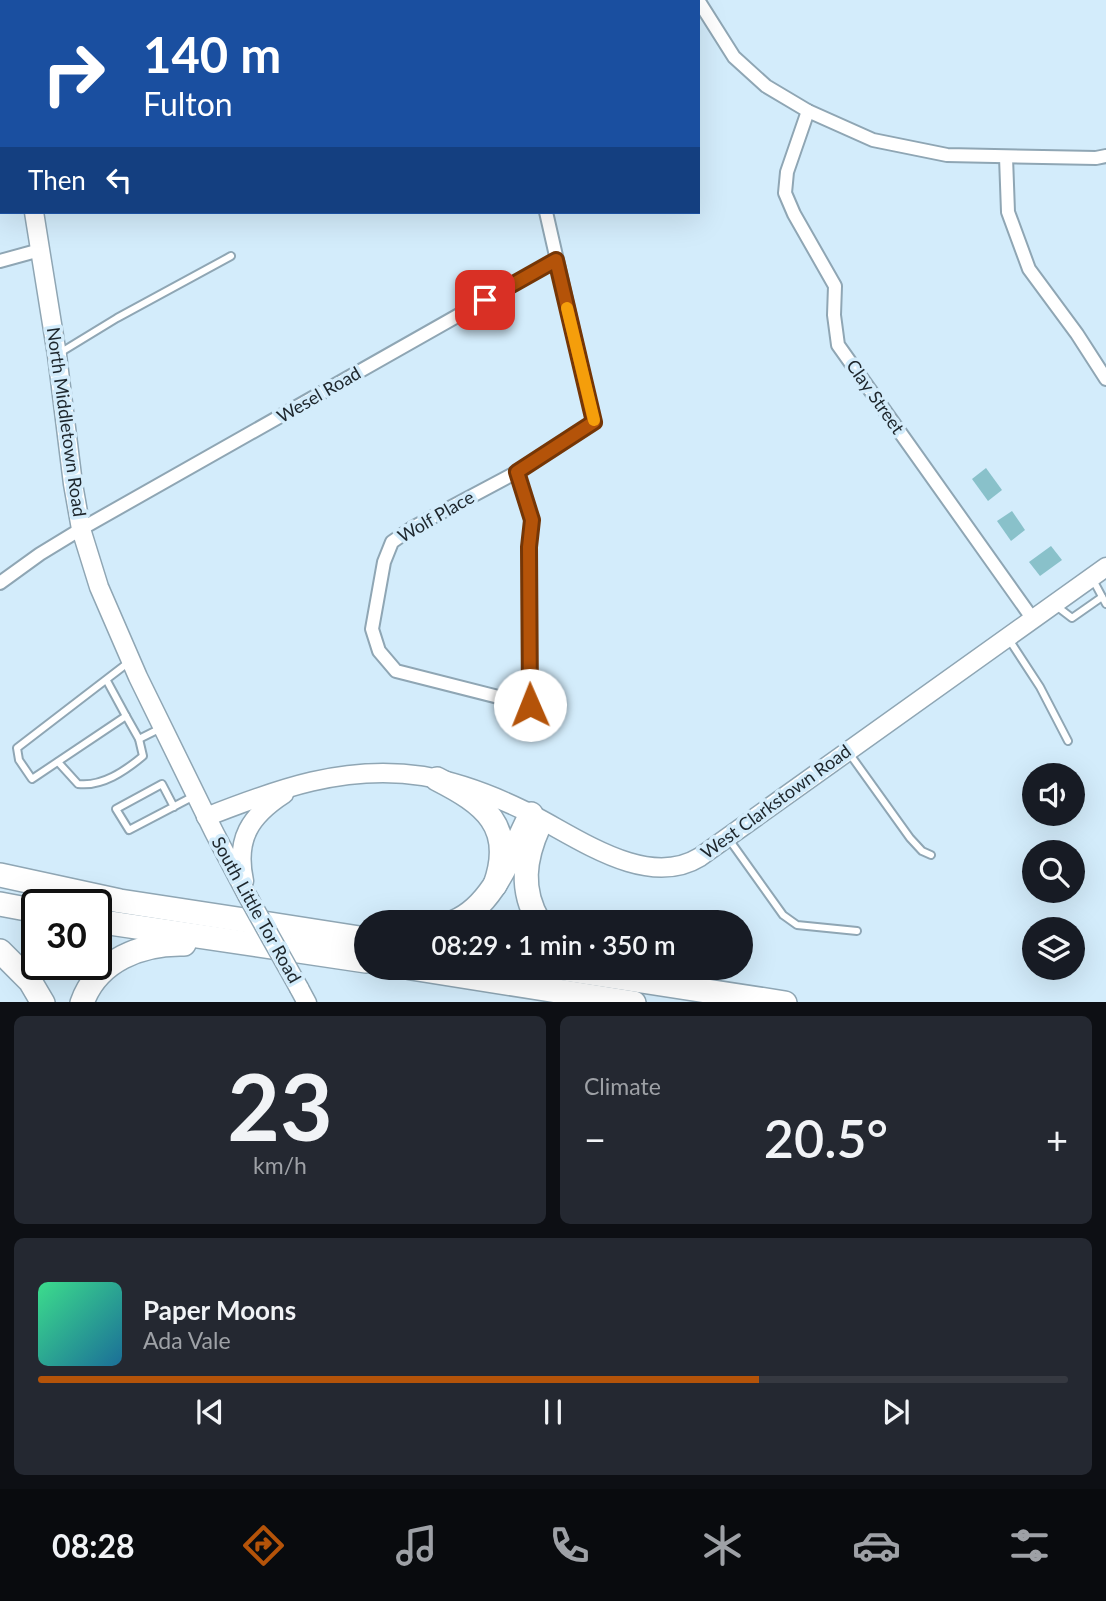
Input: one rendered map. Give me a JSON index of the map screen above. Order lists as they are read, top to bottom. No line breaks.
{"streets":{"street":["Wesel Road","Clay Street","North Middletown Road","Wolf Place","West Clarkstown Road","South Little Tor Road"]},"crossings":[["Wesel Road","North Middletown Road"],["Clay Street","West Clarkstown Road"],["North Middletown Road","West Clarkstown Road"],["North Middletown Road","South Little Tor Road"],["West Clarkstown Road","South Little Tor Road"]],"page":{"turn":["140 m","Fulton"],"then":"Then","limit":"30","trip":"08:29 · 1 min · 350 m","tile":[["23","km/h"],"Climate"],"heat":["−","20.5°","+"],"song":["Paper Moons","Ada Vale"],"tabs":"08:28"}}
